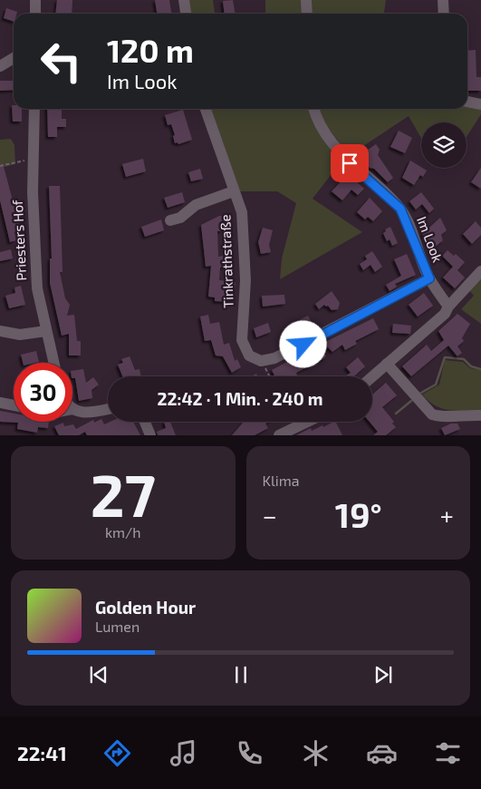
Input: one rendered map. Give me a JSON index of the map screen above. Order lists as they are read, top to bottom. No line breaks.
{"streets":{"street":["Im Look","Priesters Hof","Tinkrathstraße"]},"page":{"turn":["120 m","Im Look"],"limit":"30","trip":"22:42 · 1 Min. · 240 m","tile":[["27","km/h"],"Klima"],"heat":["−","19°","+"],"song":["Golden Hour","Lumen"],"tabs":"22:41"}}
